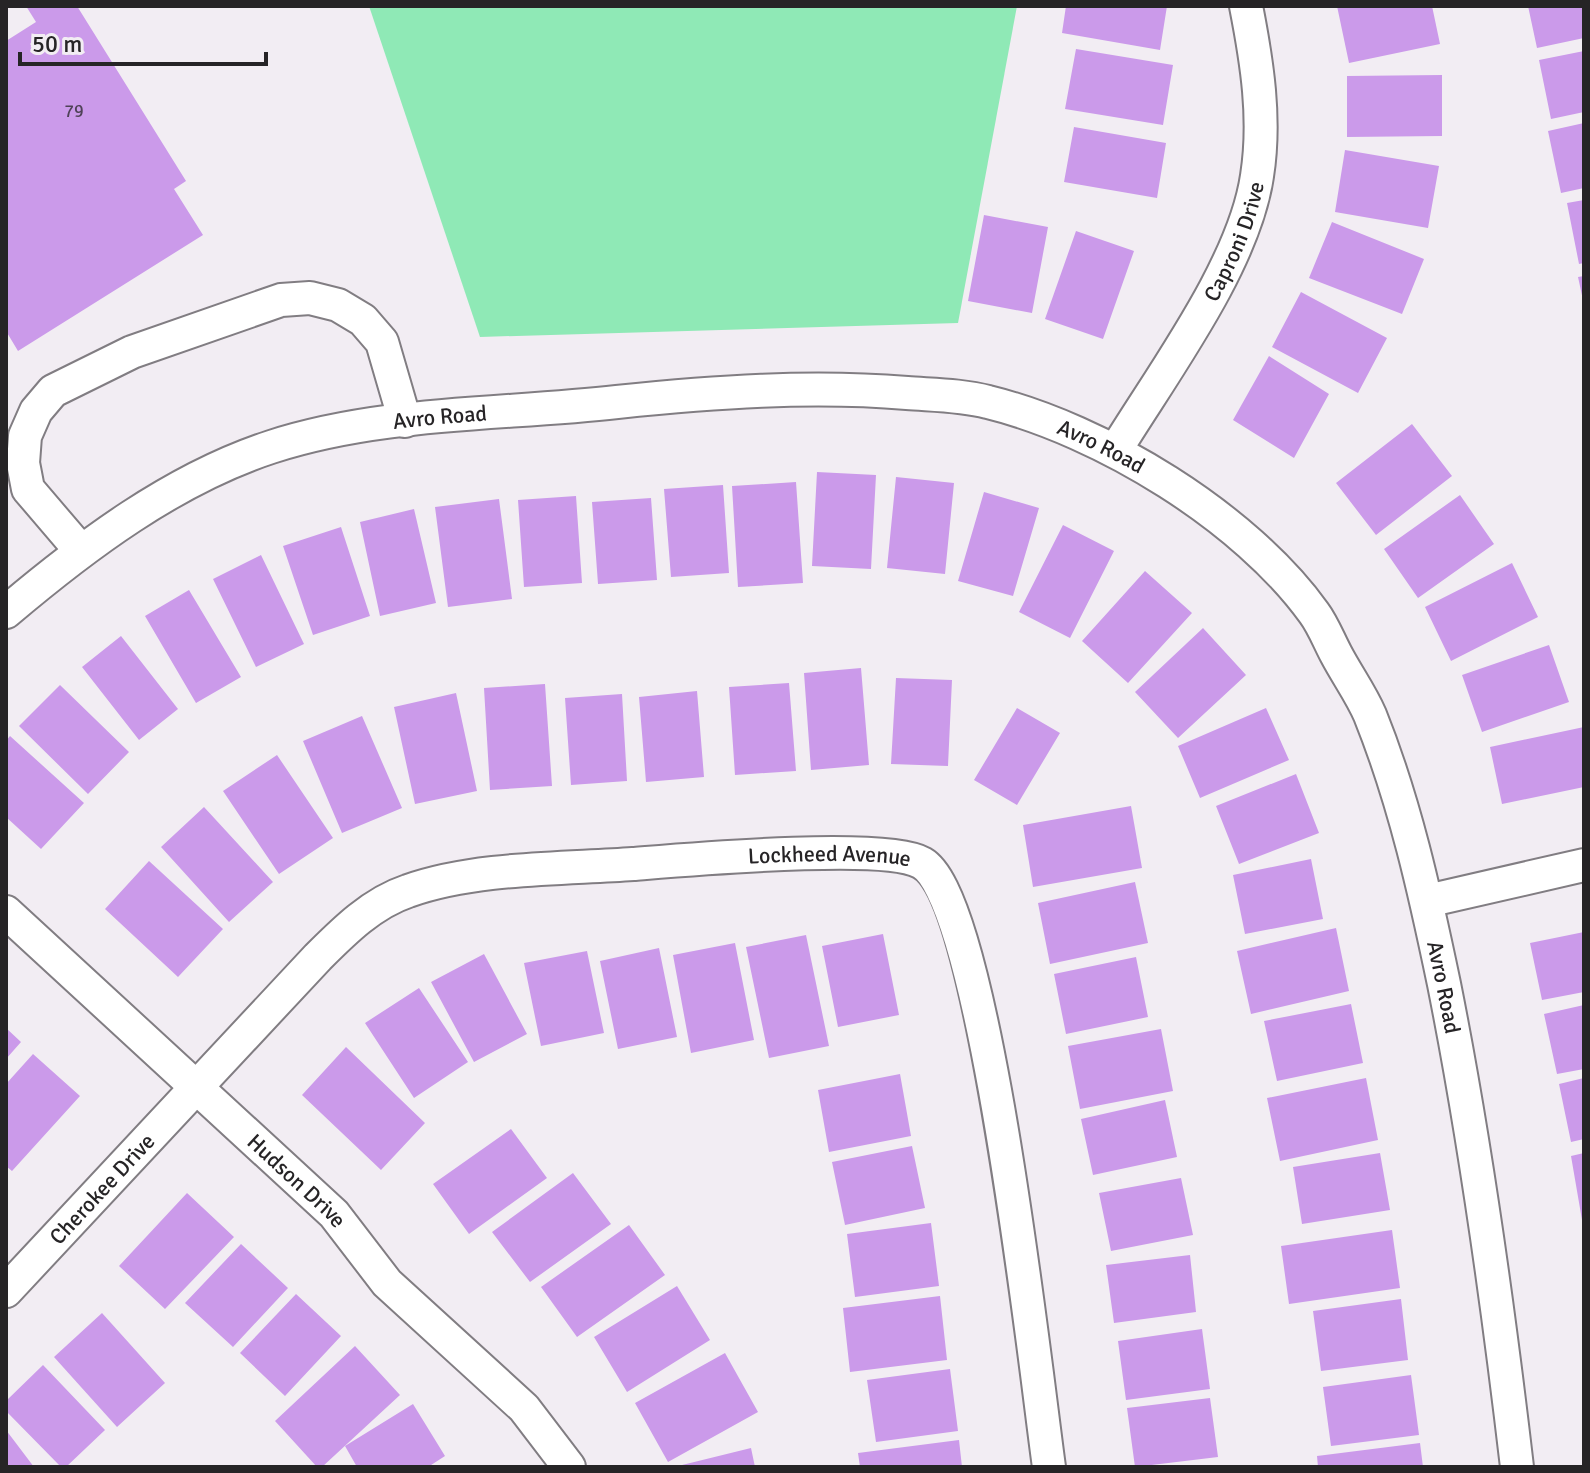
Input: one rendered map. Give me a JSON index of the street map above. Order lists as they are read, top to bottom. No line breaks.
{"streets":{"street":["Caproni Drive","Avro Road","Lockheed Avenue","Hudson Drive","Cherokee Drive"]},"crossings":[["Caproni Drive","Avro Road"],["Lockheed Avenue","Hudson Drive"],["Lockheed Avenue","Cherokee Drive"],["Hudson Drive","Cherokee Drive"]],"house_numbers":["79"],"scale_bar":"50 m"}
